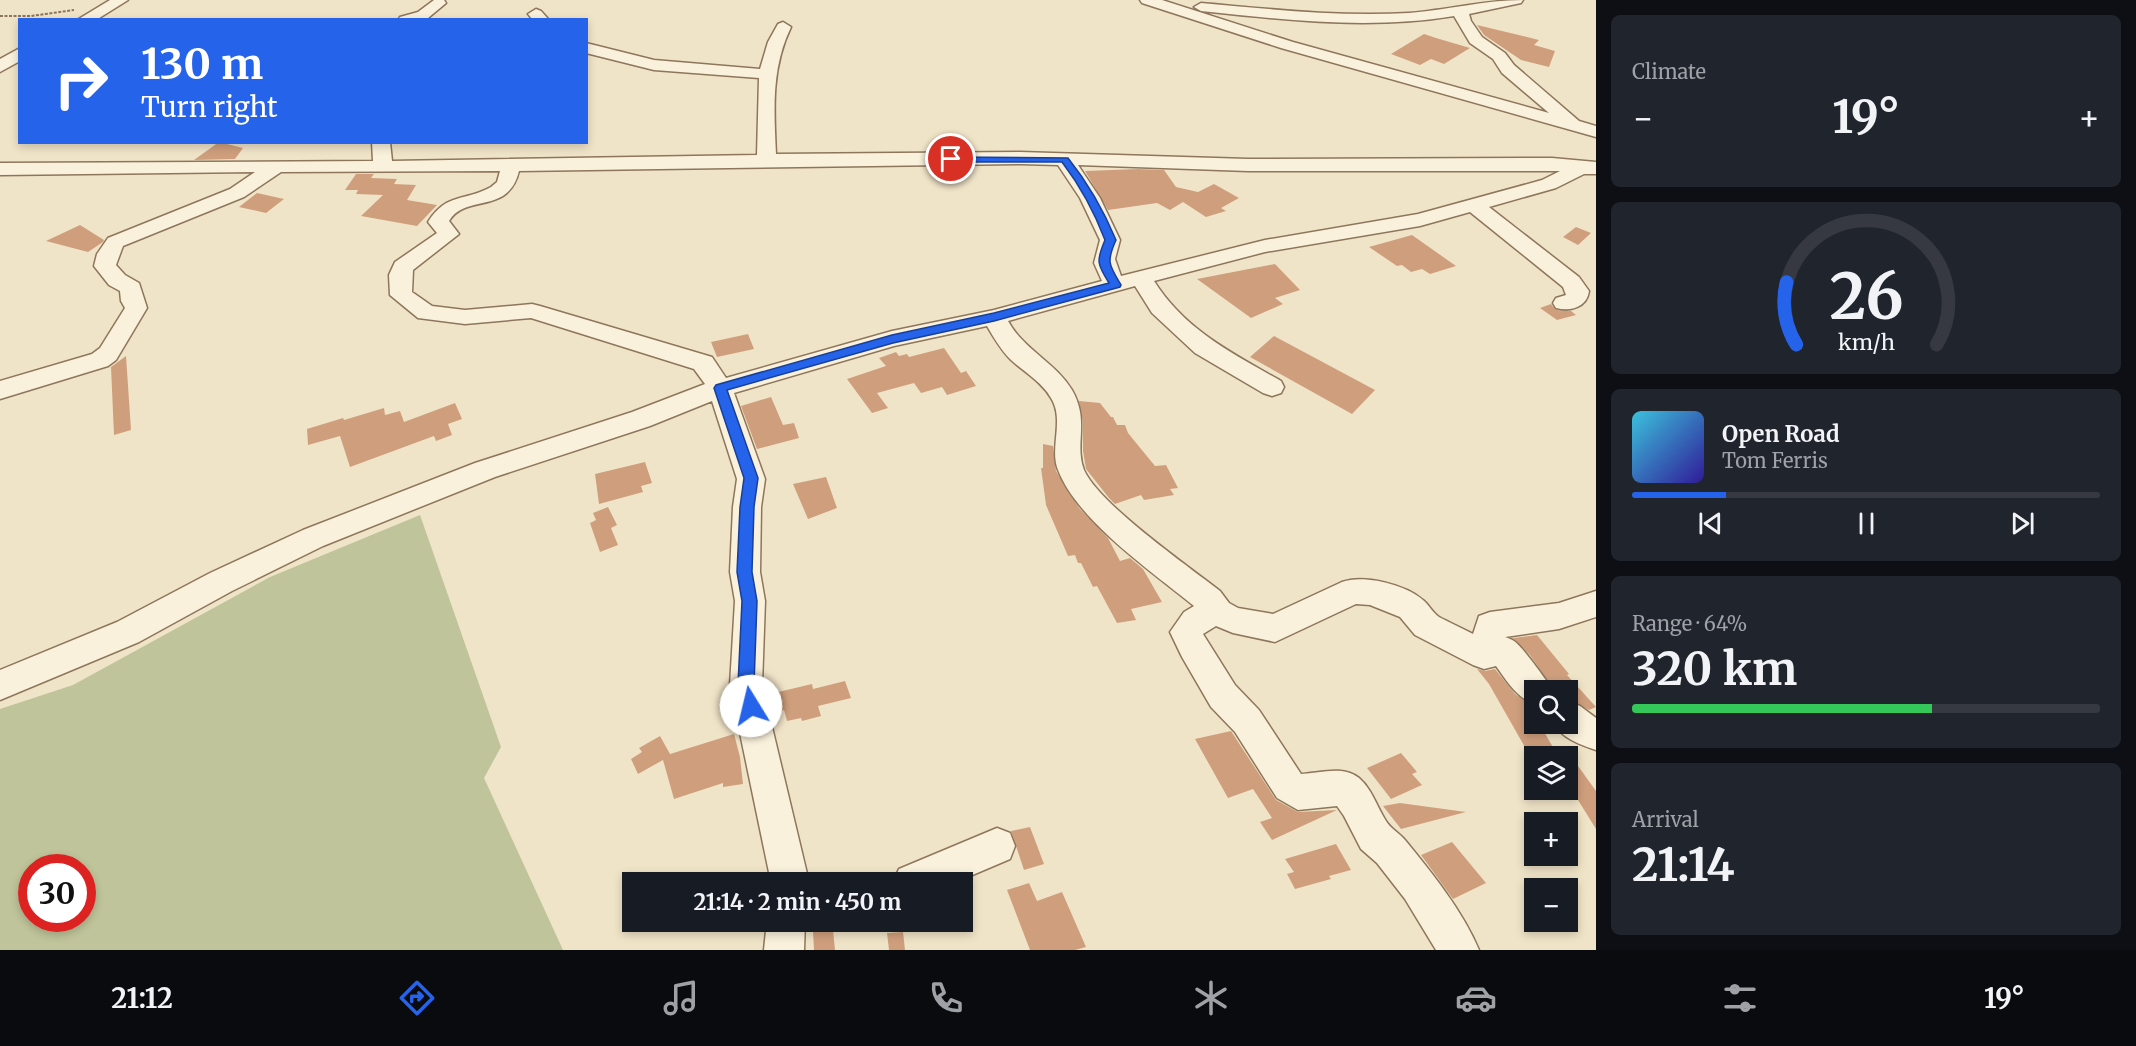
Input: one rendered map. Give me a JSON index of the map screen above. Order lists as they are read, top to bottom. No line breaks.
{"page":{"tile":["Climate",["Range · 64%","320 km"],["Arrival","21:14"]],"turn":["130 m","Turn right"],"heat":["−","19°","+"],"song":["Open Road","Tom Ferris"],"map_buttons":["+","−"],"limit":"30","trip":"21:14 · 2 min · 450 m","tabs":["21:12","19°"],"gauge":["26","km/h"]}}
